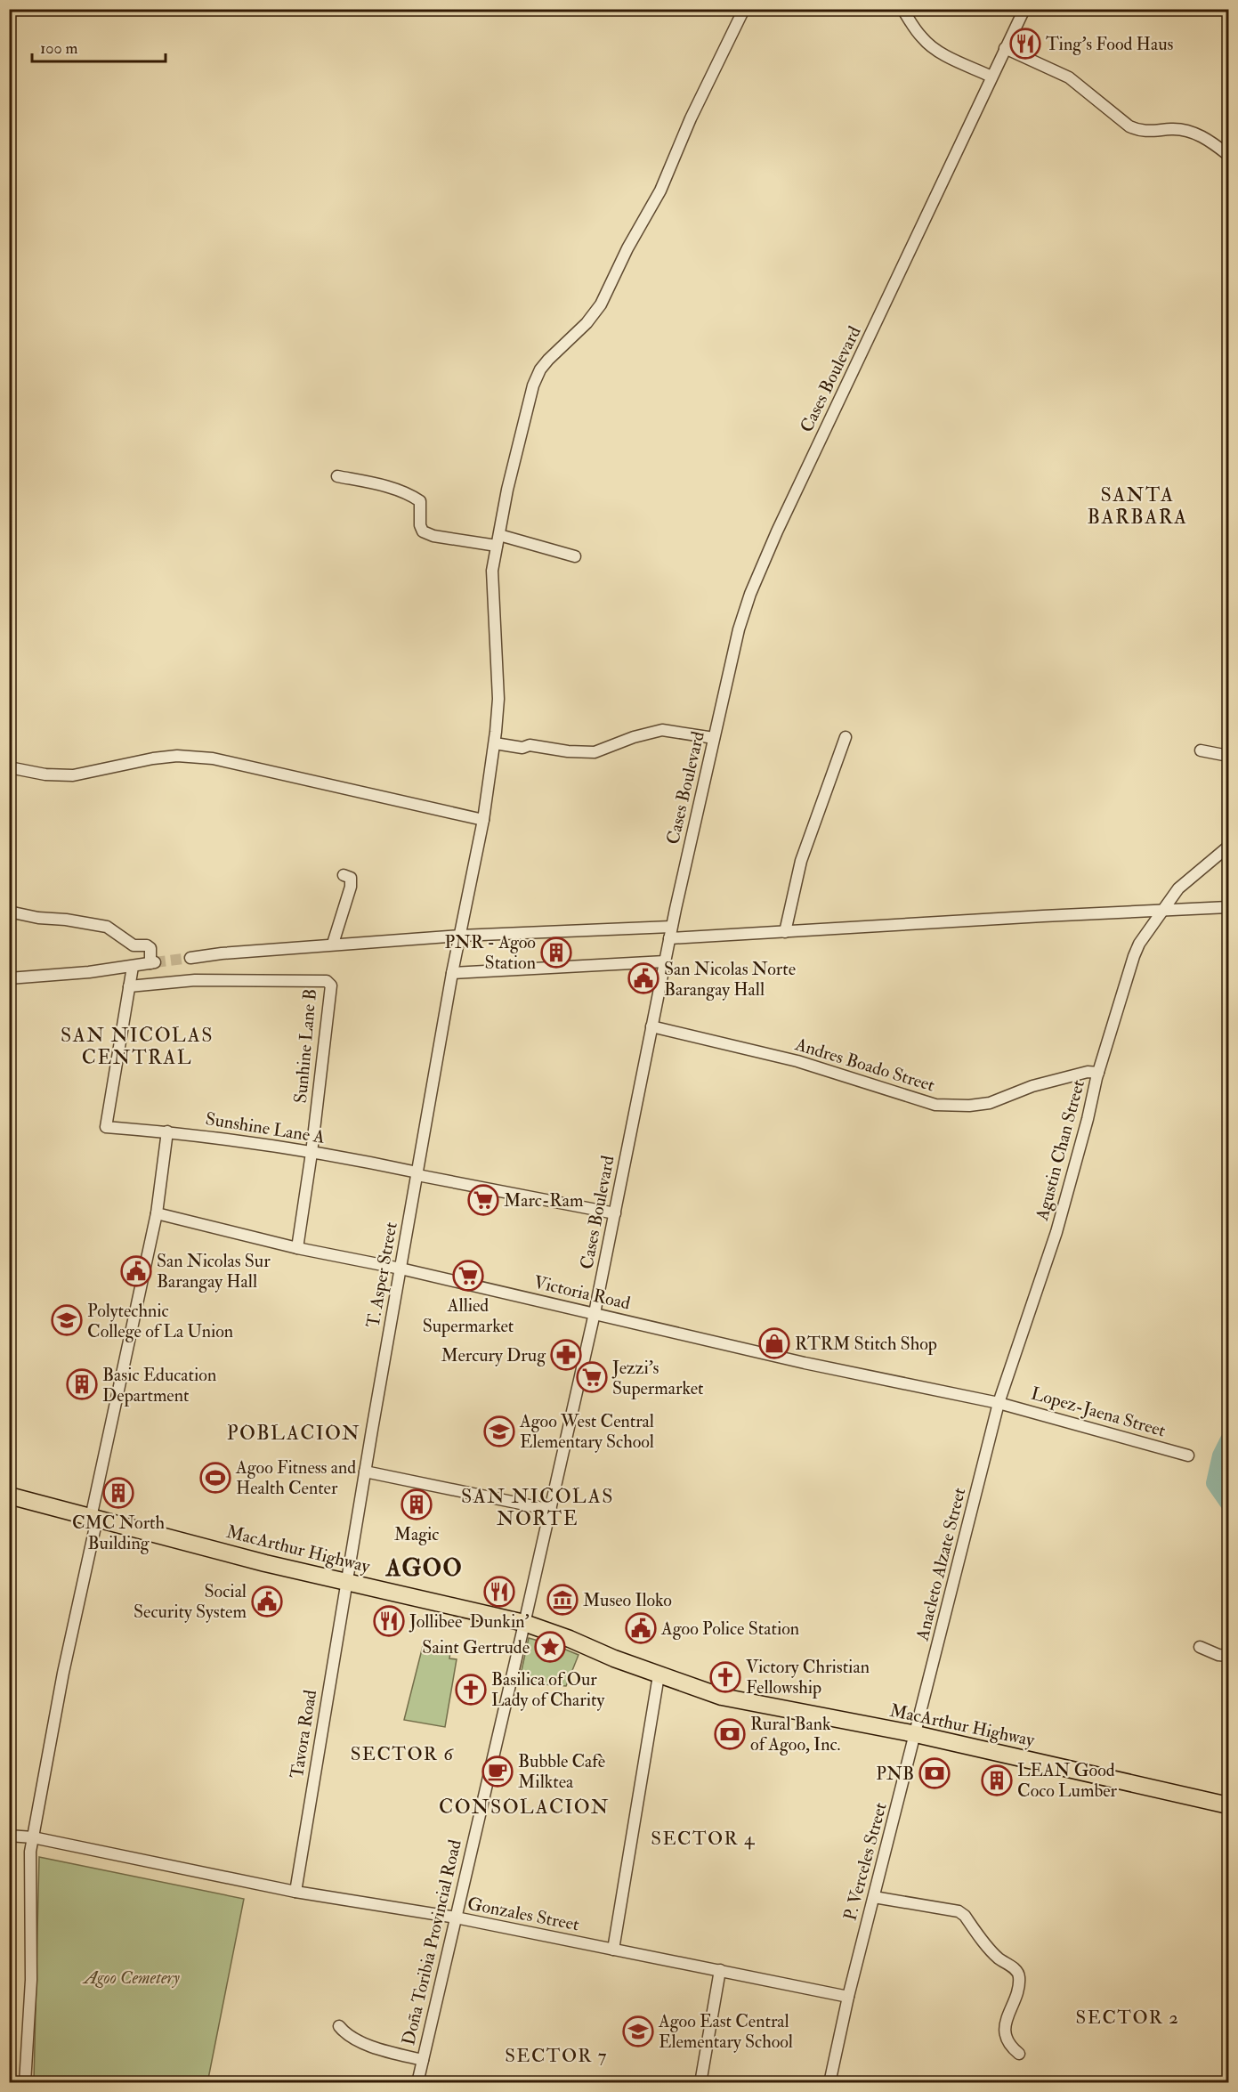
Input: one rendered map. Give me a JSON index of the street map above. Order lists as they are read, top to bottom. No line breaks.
{"streets":{"highway":["MacArthur Highway"],"street":["Cases Boulevard","Sunhine Lane B","Andres Boado Street","Sunshine Lane A","Agustin Chan Street","T. Asper Street","Victoria Road","Lopez-Jaena Street","Anacleto Alzate Street","Tavora Road","P. Verceles Street","Gonzales Street","Doña Toribia Provincial Road"]},"crossings":[["Cases Boulevard","Andres Boado Street"],["Cases Boulevard","Sunshine Lane A"],["Cases Boulevard","Victoria Road"],["Cases Boulevard","MacArthur Highway"],["Cases Boulevard","Doña Toribia Provincial Road"],["Sunhine Lane B","Sunshine Lane A"],["Sunhine Lane B","Victoria Road"],["Andres Boado Street","Agustin Chan Street"],["Sunshine Lane A","T. Asper Street"],["Agustin Chan Street","Victoria Road"],["Agustin Chan Street","Lopez-Jaena Street"],["Agustin Chan Street","Anacleto Alzate Street"],["T. Asper Street","Victoria Road"],["T. Asper Street","MacArthur Highway"],["T. Asper Street","Tavora Road"],["Victoria Road","Lopez-Jaena Street"],["Victoria Road","Anacleto Alzate Street"],["Lopez-Jaena Street","Anacleto Alzate Street"],["MacArthur Highway","Anacleto Alzate Street"],["MacArthur Highway","Tavora Road"],["MacArthur Highway","P. Verceles Street"],["MacArthur Highway","Doña Toribia Provincial Road"],["Anacleto Alzate Street","P. Verceles Street"],["Tavora Road","Gonzales Street"],["P. Verceles Street","Gonzales Street"],["Gonzales Street","Doña Toribia Provincial Road"]],"districts":["SANTA BARBARA","SAN NICOLAS CENTRAL","POBLACION","SAN NICOLAS NORTE","AGOO","SECTOR 6","CONSOLACION","SECTOR 4","SECTOR 2","SECTOR 7"],"parks":["Agoo Cemetery"],"places":{"restaurant":["Ting's Food Haus","Dunkin'","Jollibee"],"building":["PNR - Agoo Station","Basic Education Department","CMC North Building","Magic","LEAN Good Coco Lumber"],"public building":["San Nicolas Norte Barangay Hall","San Nicolas Sur Barangay Hall","Social Security System","Agoo Police Station"],"supermarket":["Marc-Ram","Allied Supermarket","Jezzi's Supermarket"],"school or university":["Polytechnic College of La Union","Agoo West Central Elementary School","Agoo East Central Elementary School"],"shop":["RTRM Stitch Shop"],"pharmacy":["Mercury Drug"],"sports":["Agoo Fitness and Health Center"],"museum":["Museo Iloko"],"place":["Saint Gertrude"],"church":["Victory Christian Fellowship","Basilica of Our Lady of Charity"],"bank":["Rural Bank of Agoo, Inc.","PNB"],"cafe":["Bubble Cafè Milktea"]},"scale_bar":"100 m"}
